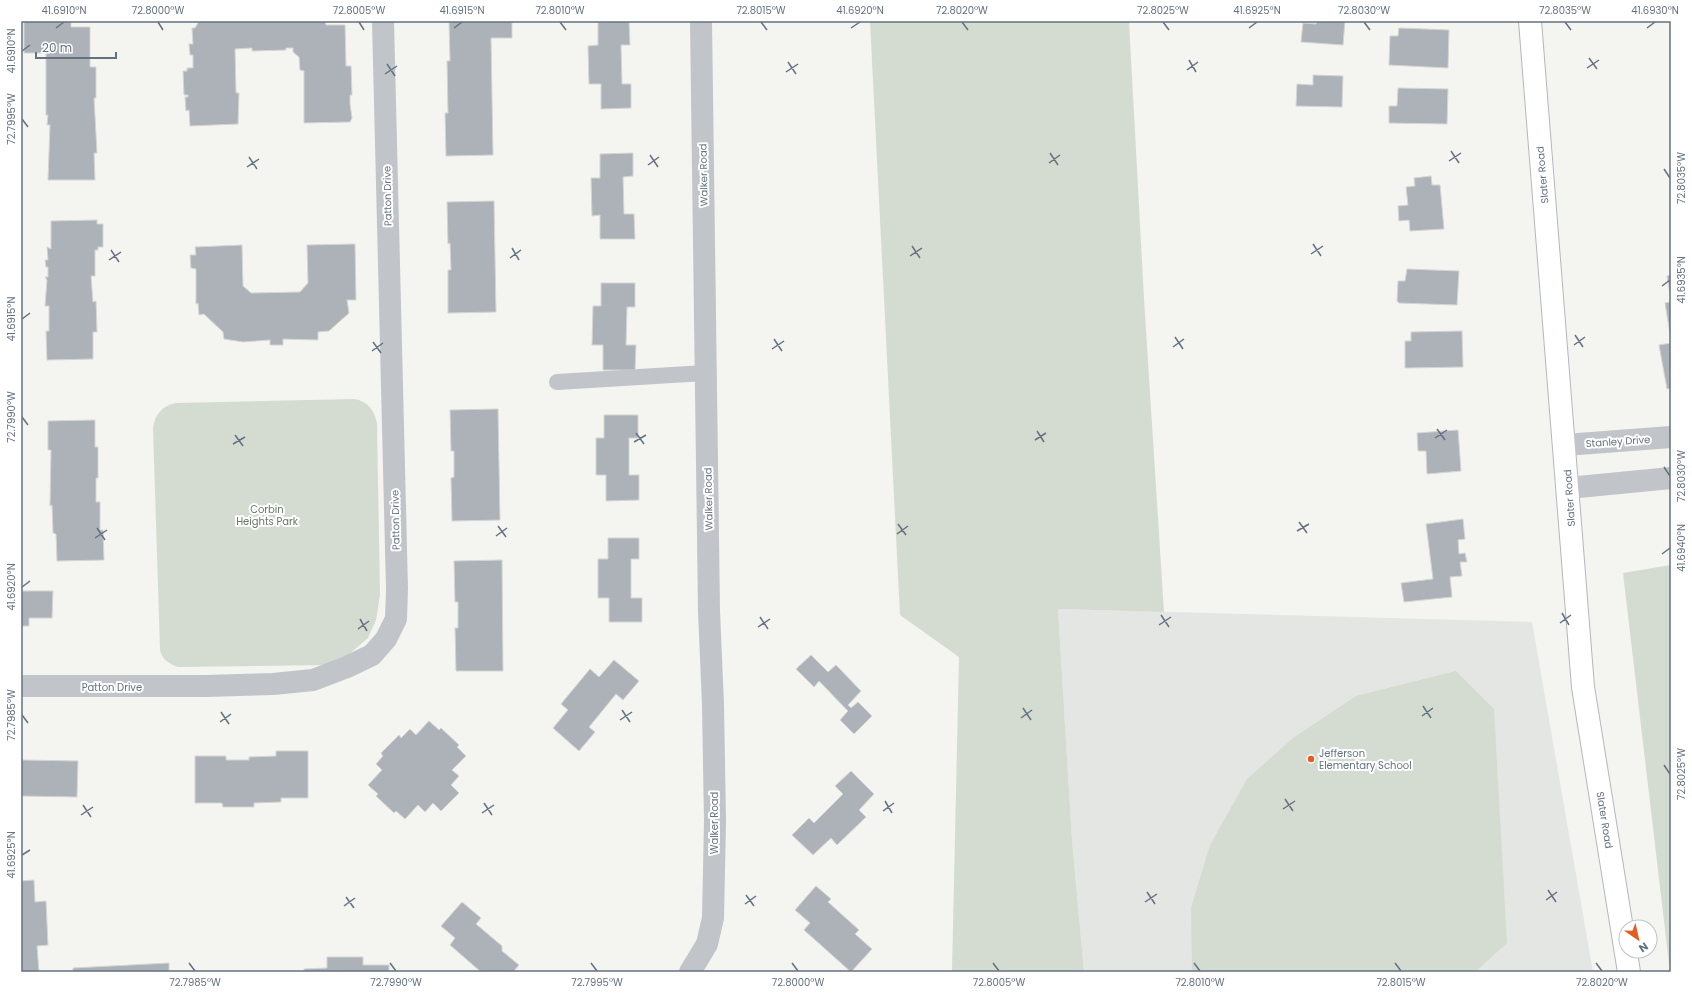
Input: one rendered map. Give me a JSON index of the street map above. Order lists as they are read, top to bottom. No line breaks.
{"streets":{"main road":["Slater Road"],"street":["Walker Road","Patton Drive","Stanley Drive"]},"crossings":[["Slater Road","Stanley Drive"]],"parks":["Corbin Heights Park"],"places":["Jefferson Elementary School"],"scale_bar":"20 m","north":"bottom right","coordinates":["41.6910°N","72.8000°W","72.8005°W","41.6915°N","72.8010°W","72.8015°W","41.6920°N","72.8020°W","72.8025°W","41.6925°N","72.8030°W","72.8035°W","41.6930°N","72.7995°W","41.6935°N","72.7990°W","41.6940°N","72.7985°W"]}
